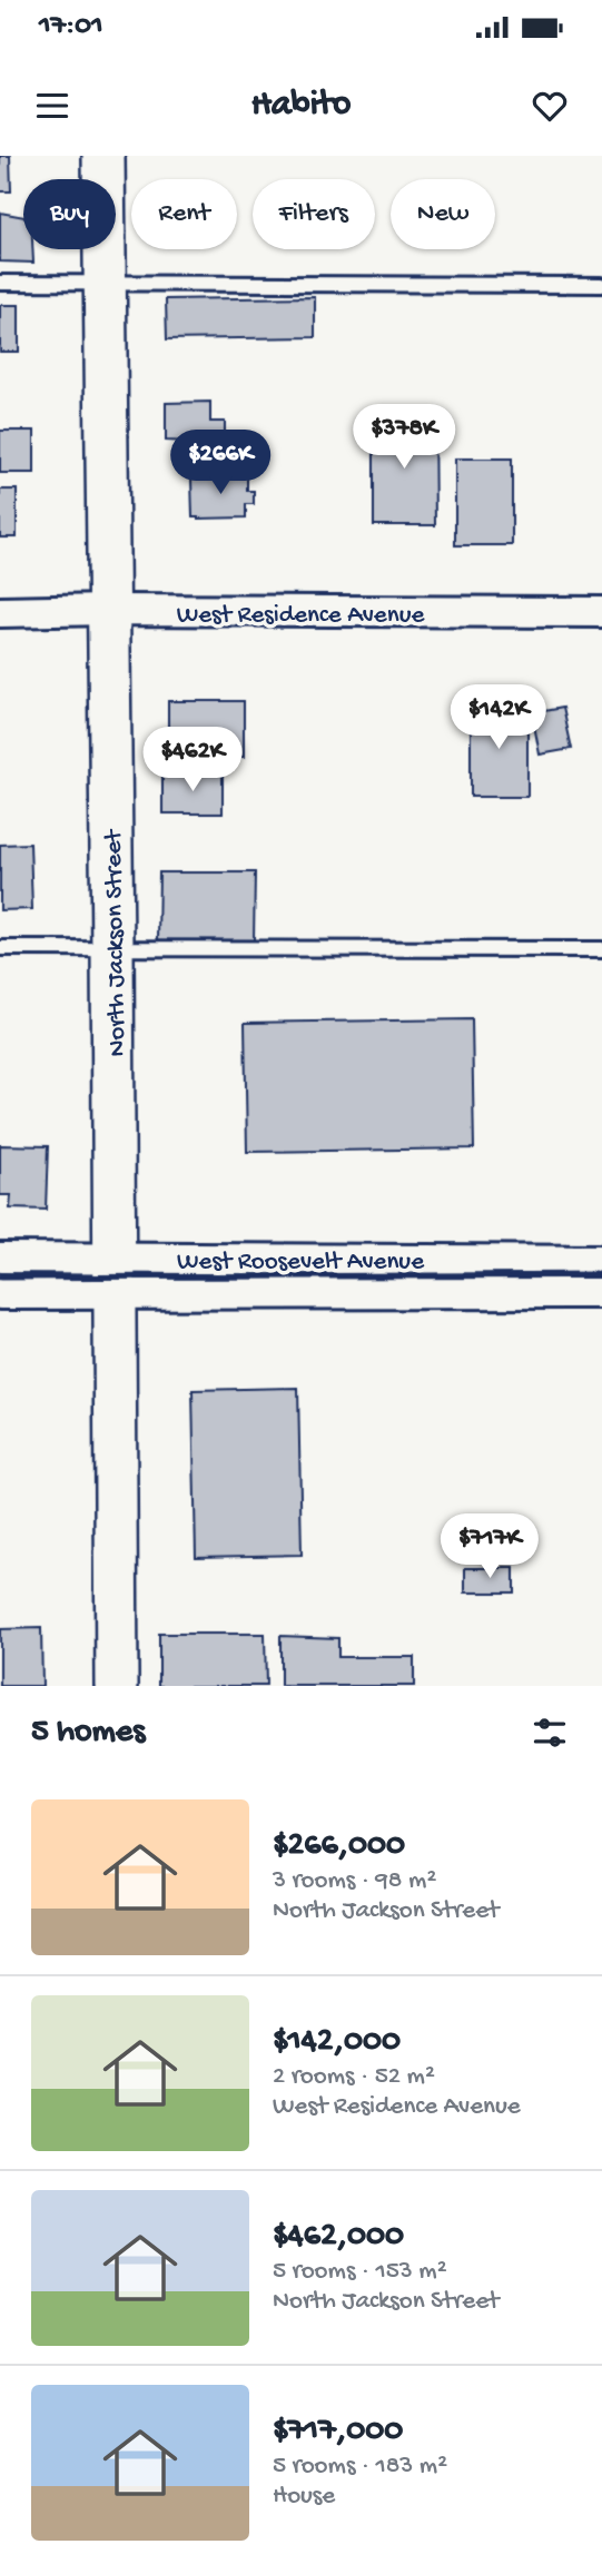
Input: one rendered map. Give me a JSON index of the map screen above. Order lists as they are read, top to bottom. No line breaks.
{"streets":{"street":["West Residence Avenue","North Jackson Street","West Roosevelt Avenue"]},"crossings":[["West Residence Avenue","North Jackson Street"],["North Jackson Street","West Roosevelt Avenue"]],"page":{"status":"17:01","header":"Habito","chip":["Buy","Rent","Filters","New"],"price":["$378K","$266K","$142K","$462K","$717K"],"heading":"5 homes","list":[{"name":"$266,000","note":"3 rooms · 98 m² · North Jackson Street"},{"name":"$142,000","note":"2 rooms · 52 m² · West Residence Avenue"},{"name":"$462,000","note":"5 rooms · 153 m² · North Jackson Street"},{"name":"$717,000","note":"5 rooms · 183 m² · House"}]}}
